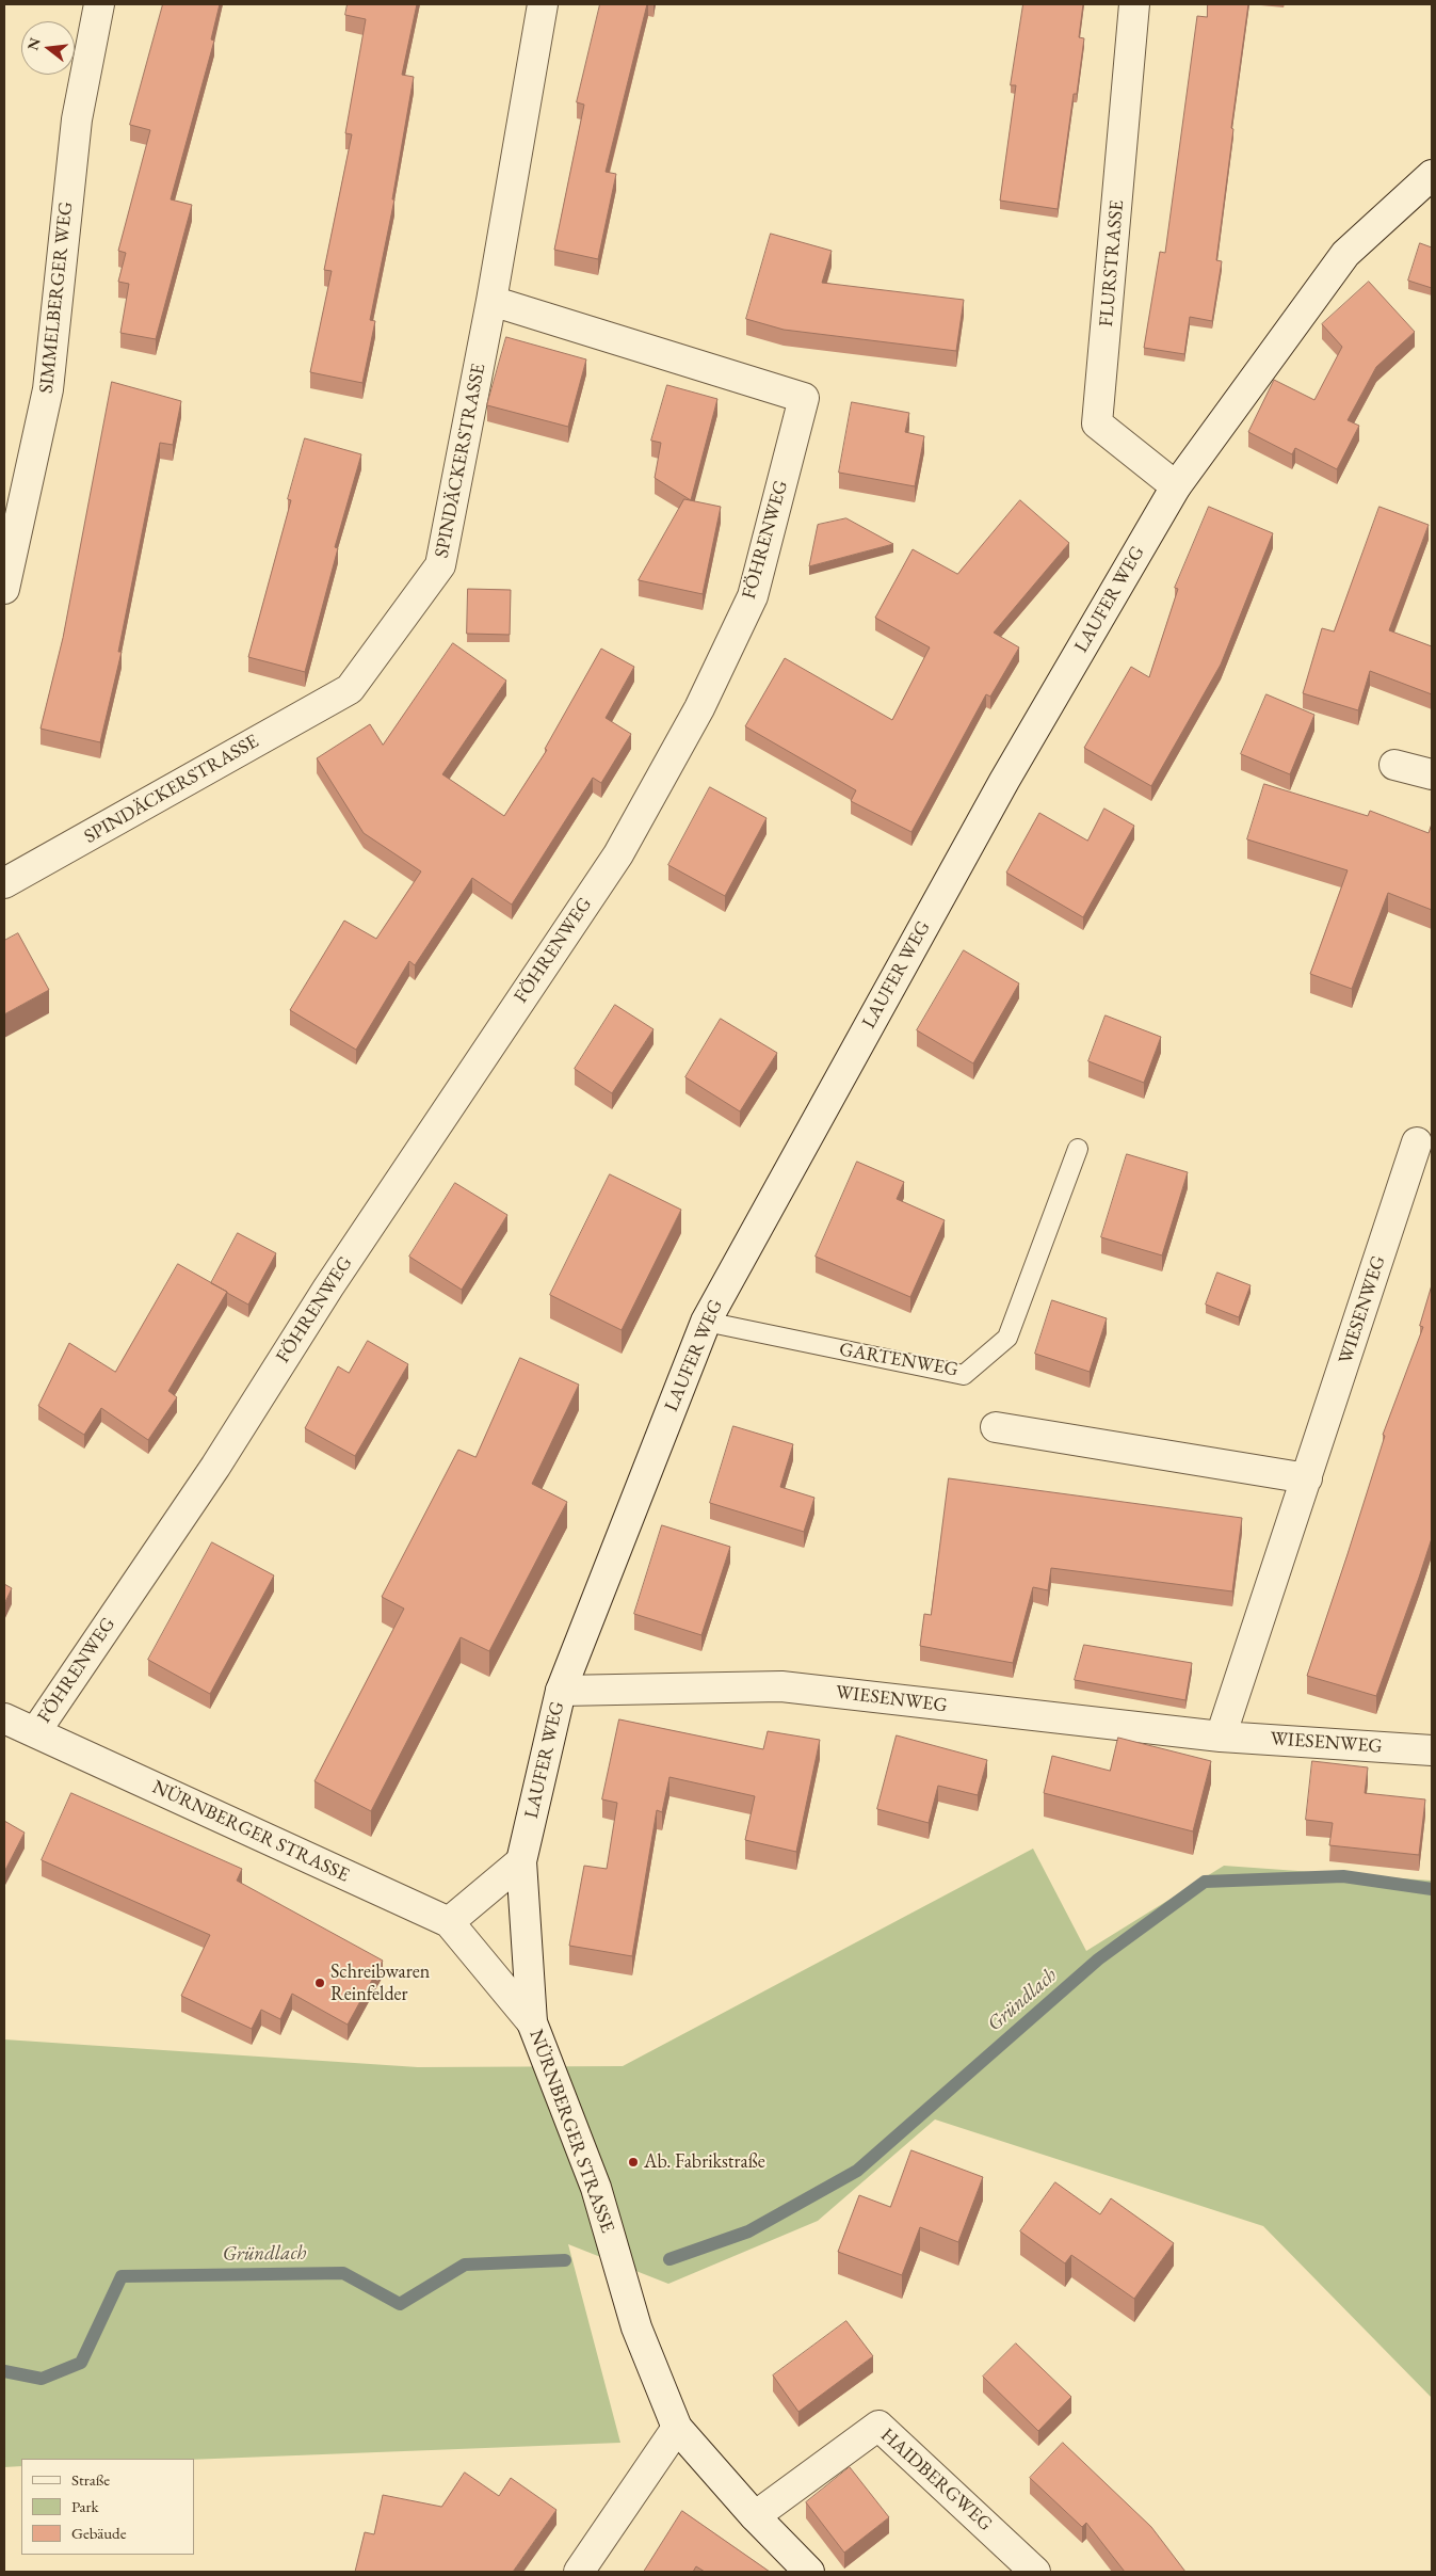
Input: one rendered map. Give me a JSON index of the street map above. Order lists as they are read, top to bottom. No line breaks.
{"streets":{"street":["FLURSTRASSE","SIMMELBERGER WEG","SPINDÄCKERSTRASSE","FÖHRENWEG","LAUFER WEG","WIESENWEG","NÜRNBERGER STRASSE","HAIDBERGWEG"],"lane":["GARTENWEG"]},"crossings":[["FLURSTRASSE","LAUFER WEG"],["SPINDÄCKERSTRASSE","FÖHRENWEG"],["FÖHRENWEG","NÜRNBERGER STRASSE"],["LAUFER WEG","WIESENWEG"],["LAUFER WEG","GARTENWEG"],["LAUFER WEG","NÜRNBERGER STRASSE"],["NÜRNBERGER STRASSE","HAIDBERGWEG"]],"water":["Gründlach"],"places":["Schreibwaren Reinfelder","Ab. Fabrikstraße"],"legend":["Straße","Park","Gebäude"],"north":"left"}
